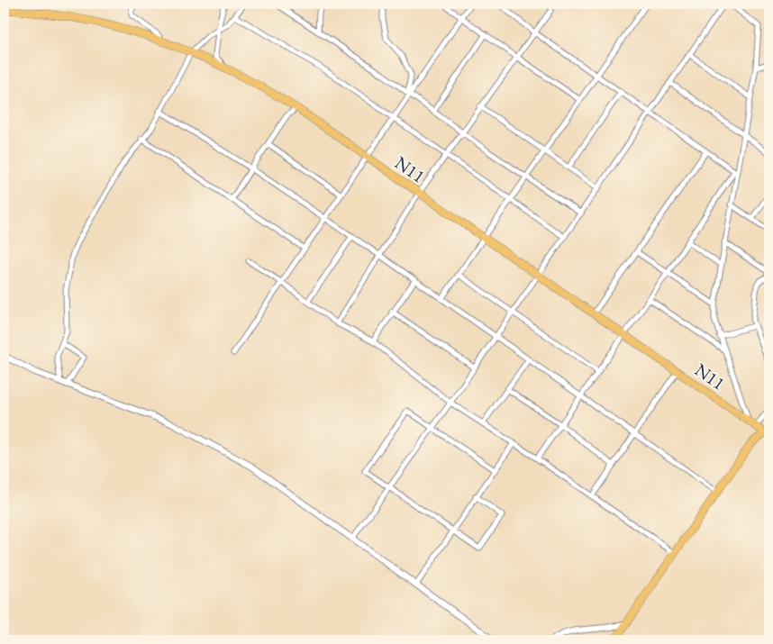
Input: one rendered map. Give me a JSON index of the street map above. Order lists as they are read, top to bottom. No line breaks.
{"streets":{"main road":["N11"]}}
